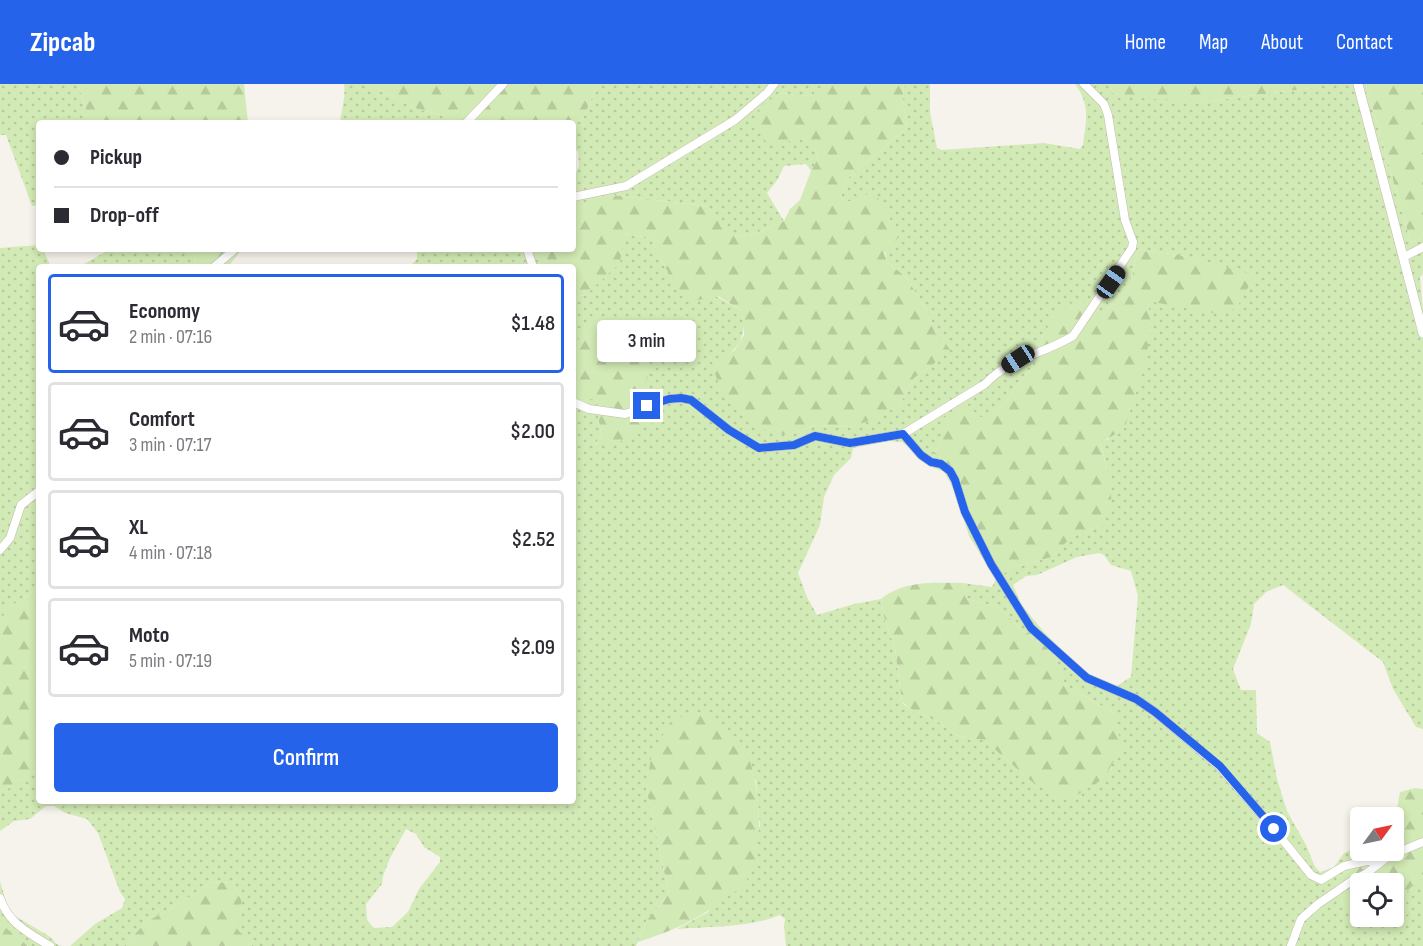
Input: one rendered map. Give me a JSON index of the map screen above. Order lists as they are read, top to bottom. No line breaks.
{"north":"top right","page":{"header":"Zipcab","nav":["Home","Map","About","Contact"],"banner":["Pickup","Drop-off"],"list":[{"name":"Economy","note":"2 min · 07:16","value":"$1.48"},{"name":"Comfort","note":"3 min · 07:17","value":"$2.00"},{"name":"XL","note":"4 min · 07:18","value":"$2.52"},{"name":"Moto","note":"5 min · 07:19","value":"$2.09"}],"bubble":"3 min","buttons":"Confirm"}}
